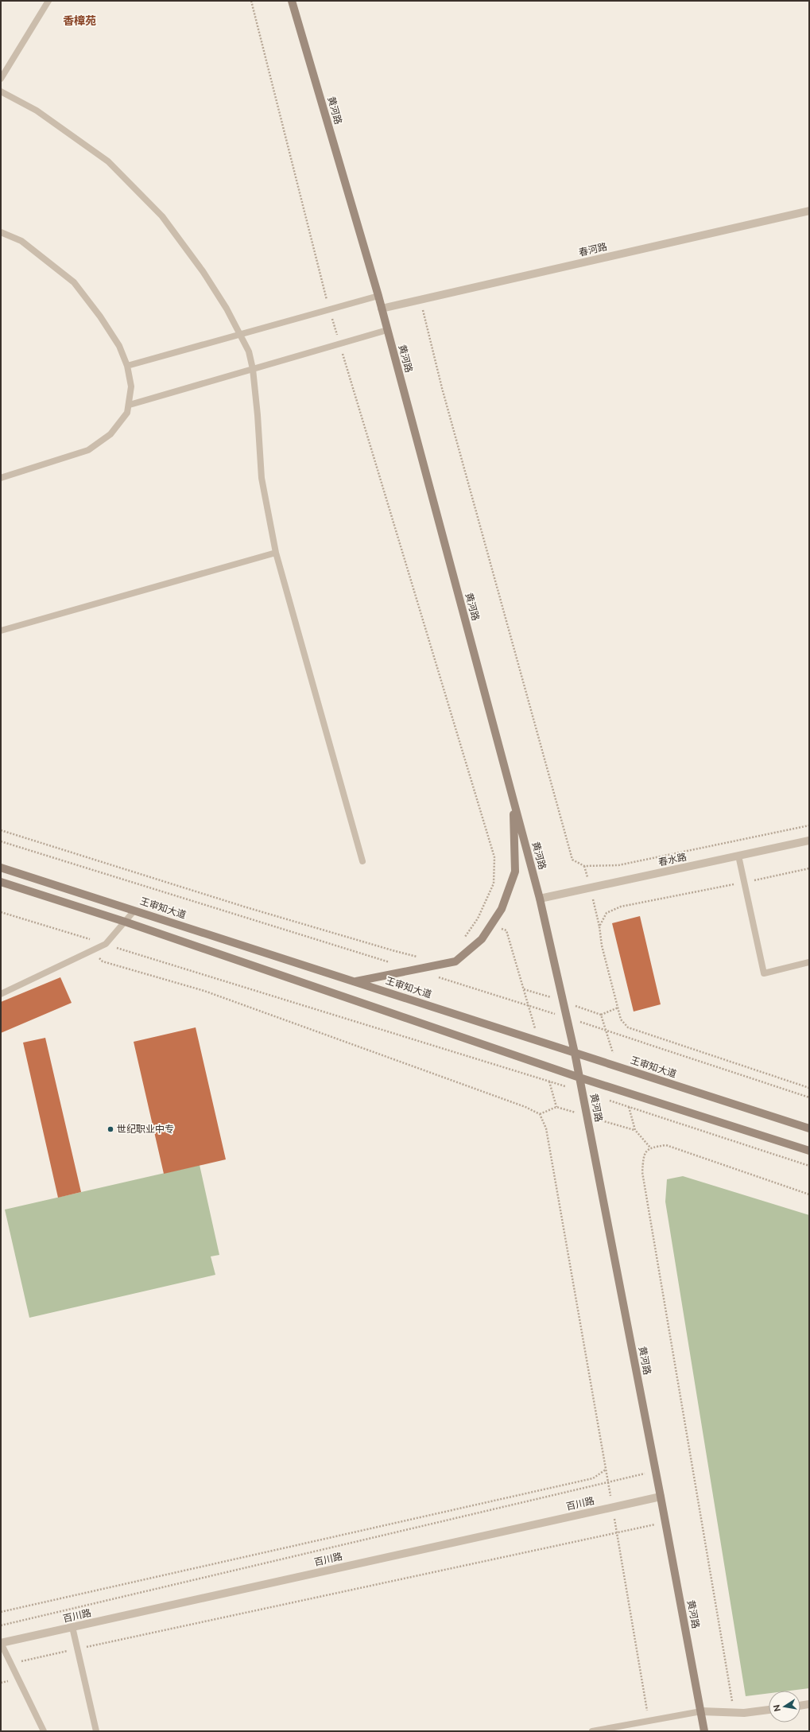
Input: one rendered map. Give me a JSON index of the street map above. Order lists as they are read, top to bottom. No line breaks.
{"streets":{"main road":["黄河路","王审知大道"],"street":["春河路","春水路","百川路"]},"crossings":[["黄河路","春河路"],["黄河路","春水路"],["黄河路","王审知大道"],["黄河路","百川路"]],"districts":["香樟苑"],"places":["世纪职业中专"],"north":"left"}
